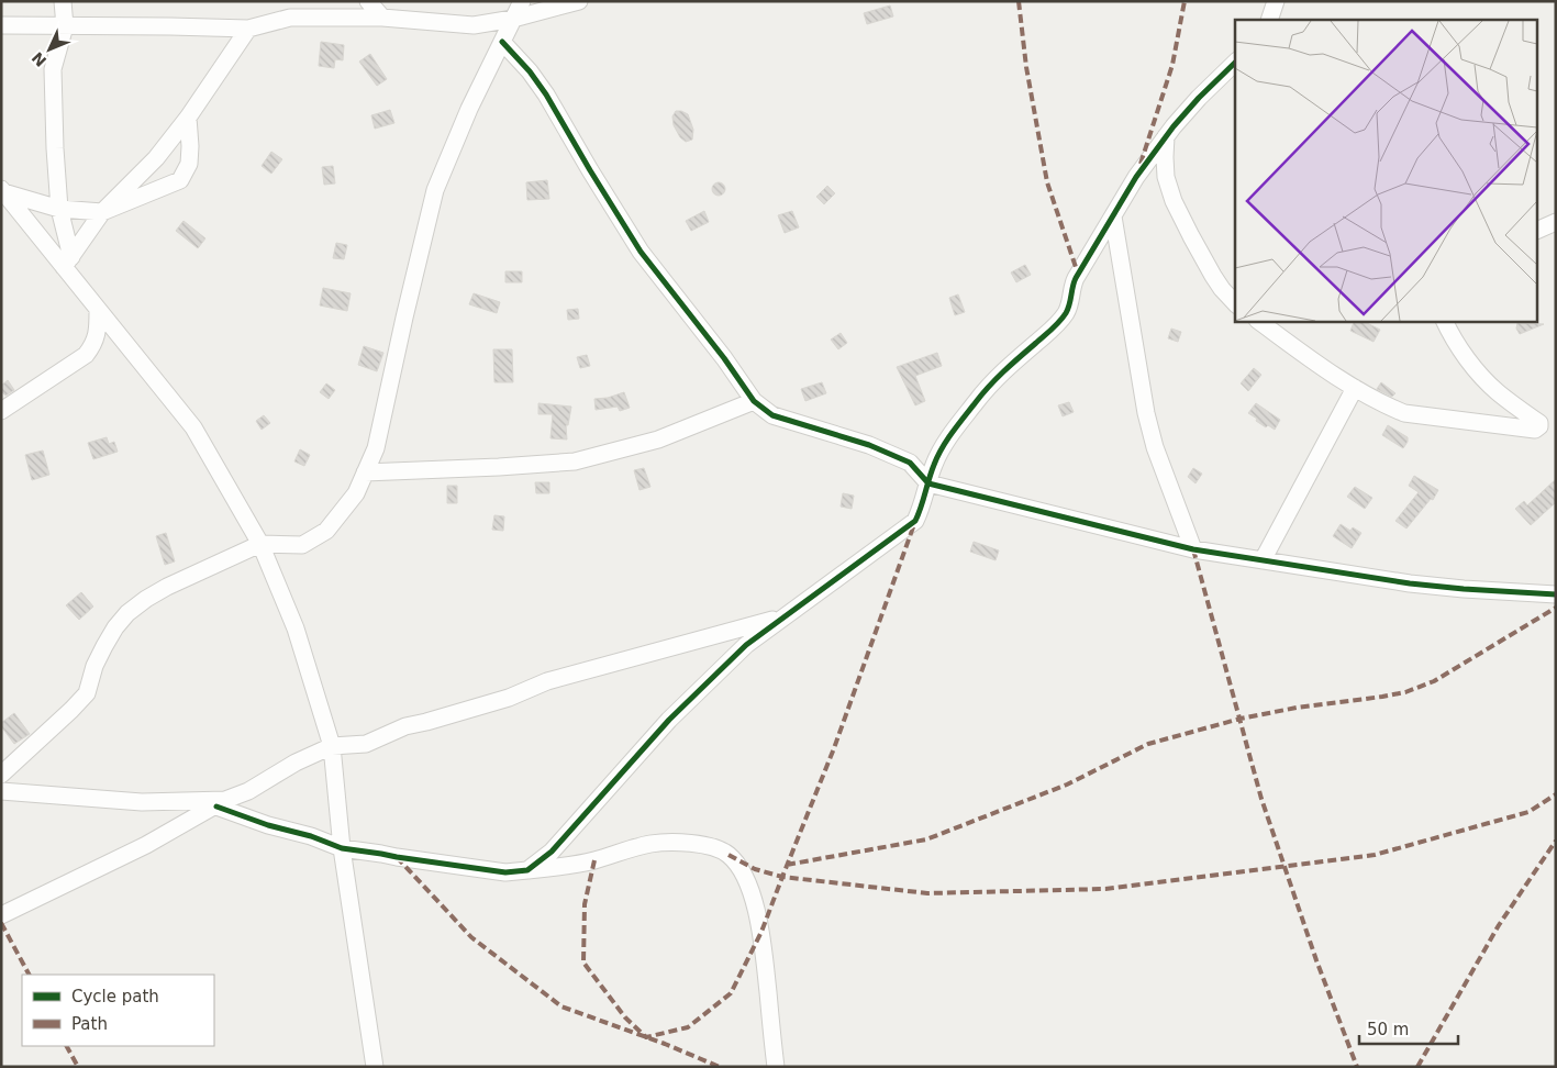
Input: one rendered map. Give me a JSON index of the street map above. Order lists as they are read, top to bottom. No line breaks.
{"legend":["Cycle path","Path"],"scale_bar":"50 m","north":"bottom left"}
